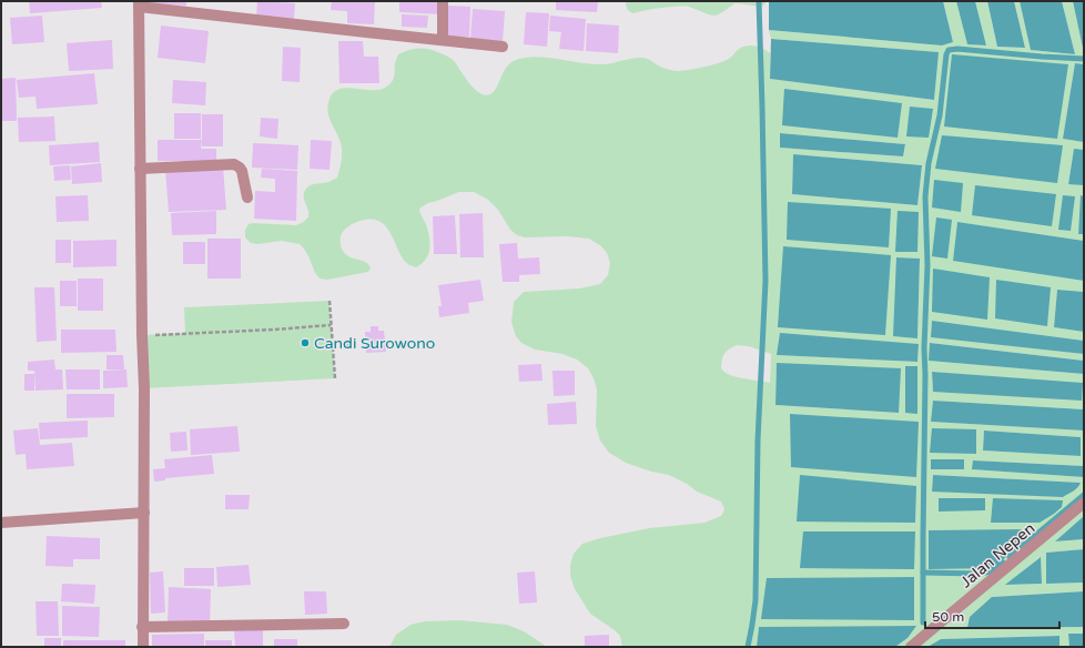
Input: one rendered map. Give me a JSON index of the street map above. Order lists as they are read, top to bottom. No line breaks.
{"streets":{"street":["Jalan Nepen"]},"places":["Candi Surowono"],"scale_bar":"50 m"}
